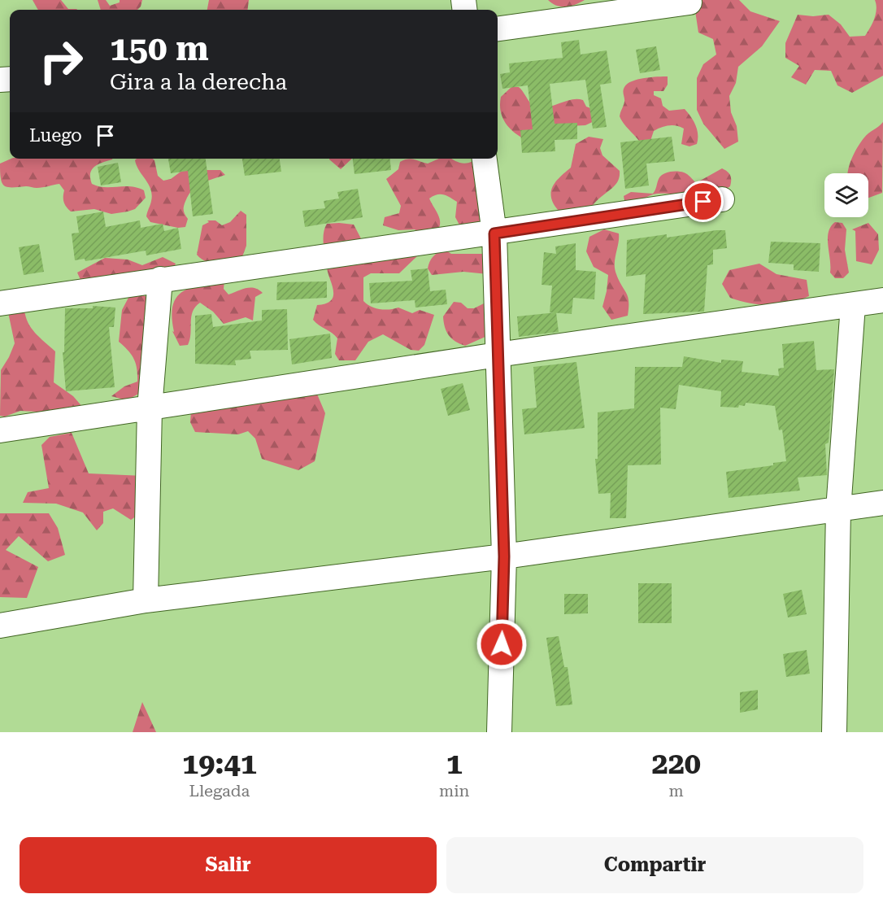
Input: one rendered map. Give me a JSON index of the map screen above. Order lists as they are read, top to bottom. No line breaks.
{"page":{"turn":["150 m","Gira a la derecha"],"then":"Luego","eta":["19:41","Llegada","1","min","220","m"],"buttons":["Salir","Compartir"]}}
